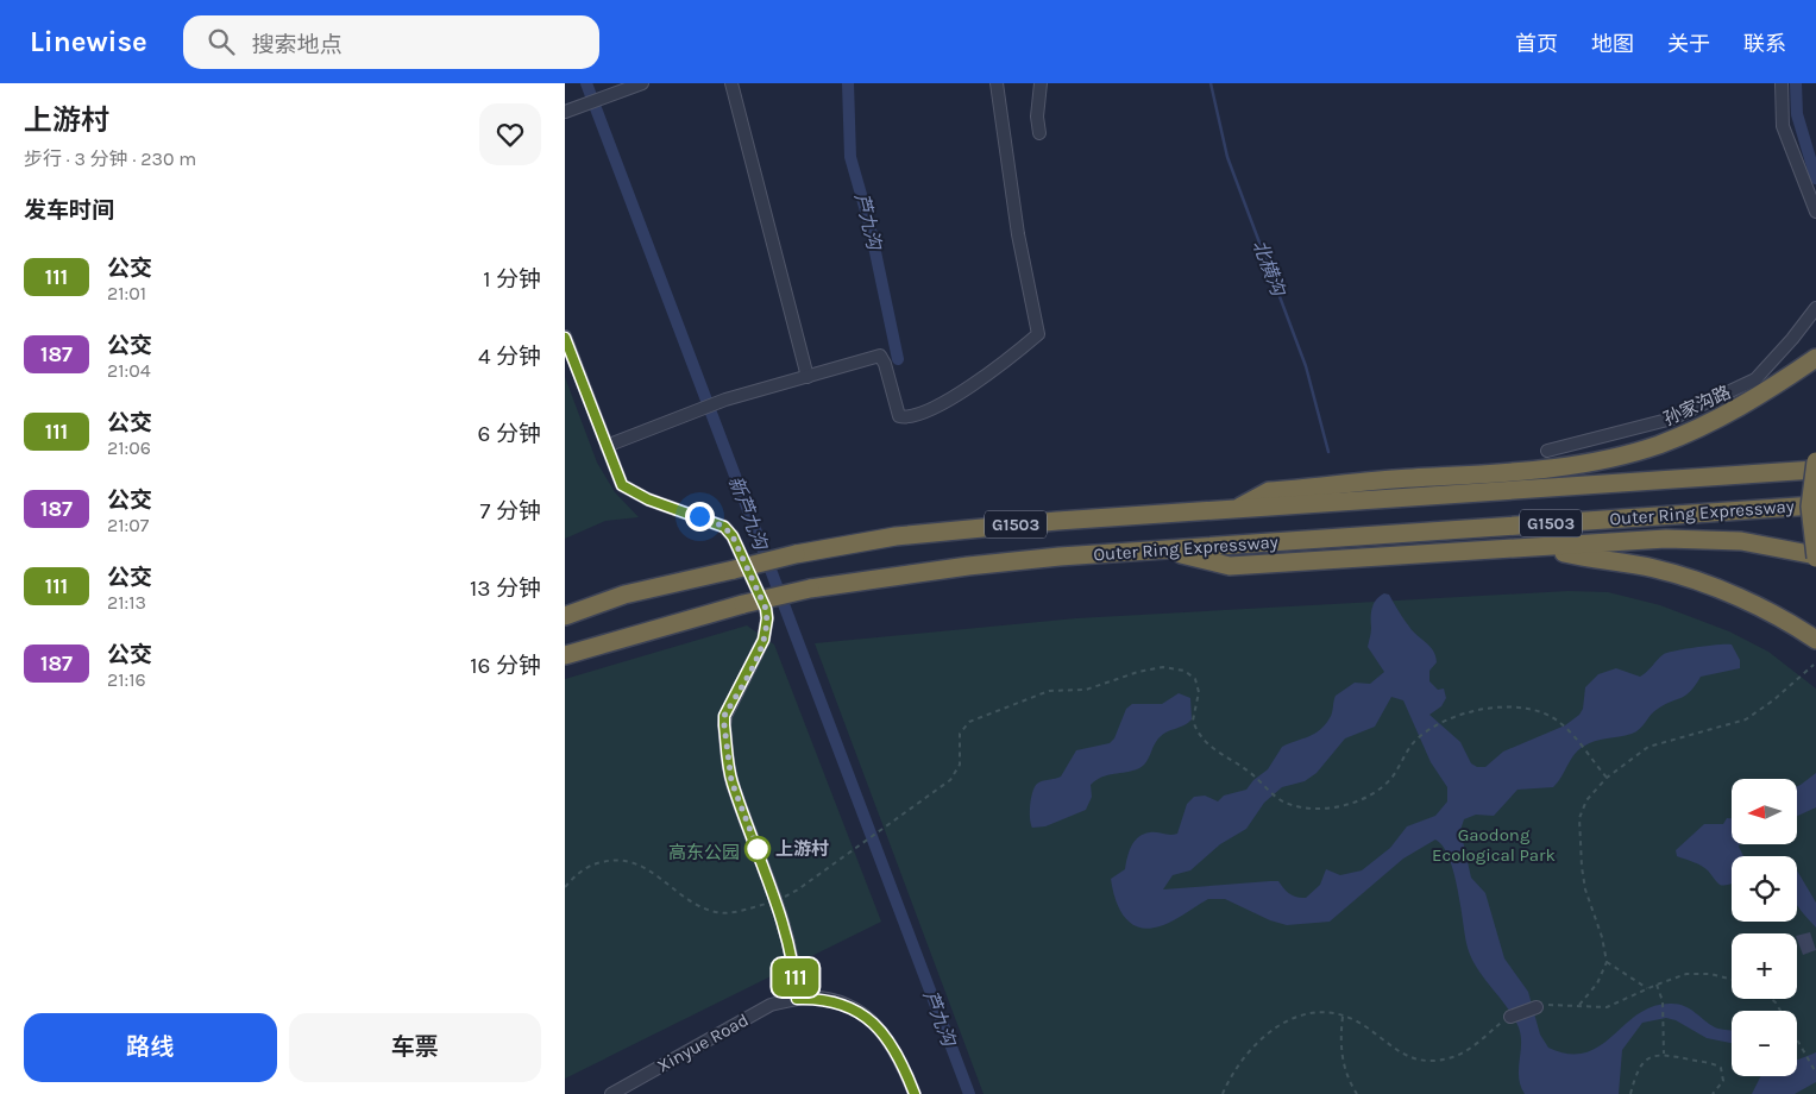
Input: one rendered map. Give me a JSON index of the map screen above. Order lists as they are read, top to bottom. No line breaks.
{"streets":{"highway":["Outer Ring Expressway","G1503"],"street":["孙家沟路","Xinyue Road"]},"water":["芦九沟","北横沟","新芦九沟"],"parks":["Gaodong Ecological Park","高东公园"],"places":["上游村"],"lines":["bus line 111"],"north":"left","page":{"header":"Linewise","search":"搜索地点","nav":["首页","地图","关于","联系"],"heading":[["上游村","步行 · 3 分钟 · 230 m"],"发车时间"],"on_map":"111","list":[{"mark":"111","name":"公交","note":"21:01","value":"1 分钟"},{"mark":"187","name":"公交","note":"21:04","value":"4 分钟"},{"mark":"111","name":"公交","note":"21:06","value":"6 分钟"},{"mark":"187","name":"公交","note":"21:07","value":"7 分钟"},{"mark":"111","name":"公交","note":"21:13","value":"13 分钟"},{"mark":"187","name":"公交","note":"21:16","value":"16 分钟"}],"map_buttons":["+","−"],"buttons":["路线","车票"]}}
